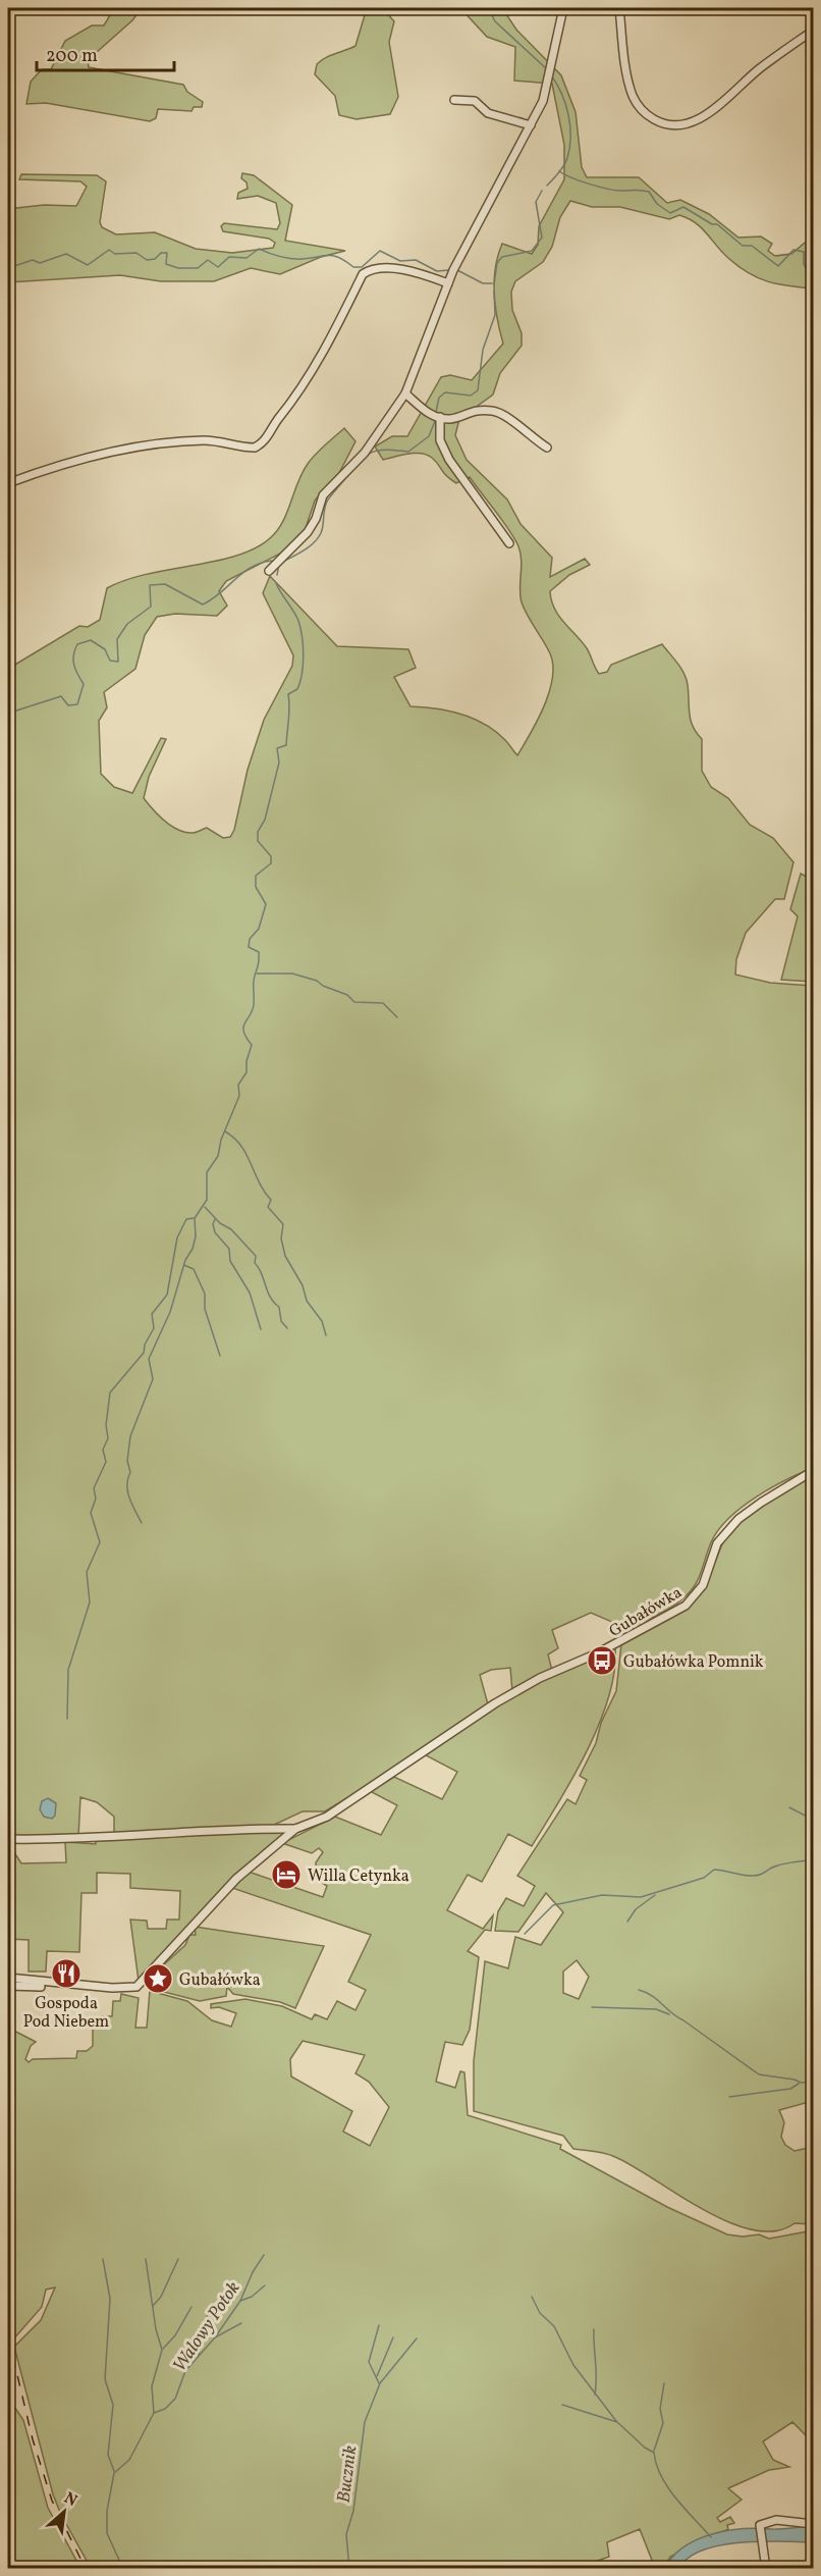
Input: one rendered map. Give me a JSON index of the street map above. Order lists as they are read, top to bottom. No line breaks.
{"streets":{"street":["Gubałówka"]},"water":["Walowy Potok","Bucznik"],"places":{"bus stop":["Gubałówka Pomnik"],"hotel":["Willa Cetynka"],"restaurant":["Gospoda Pod Niebem"],"place":["Gubałówka"]},"scale_bar":"200 m","north":"top right"}
